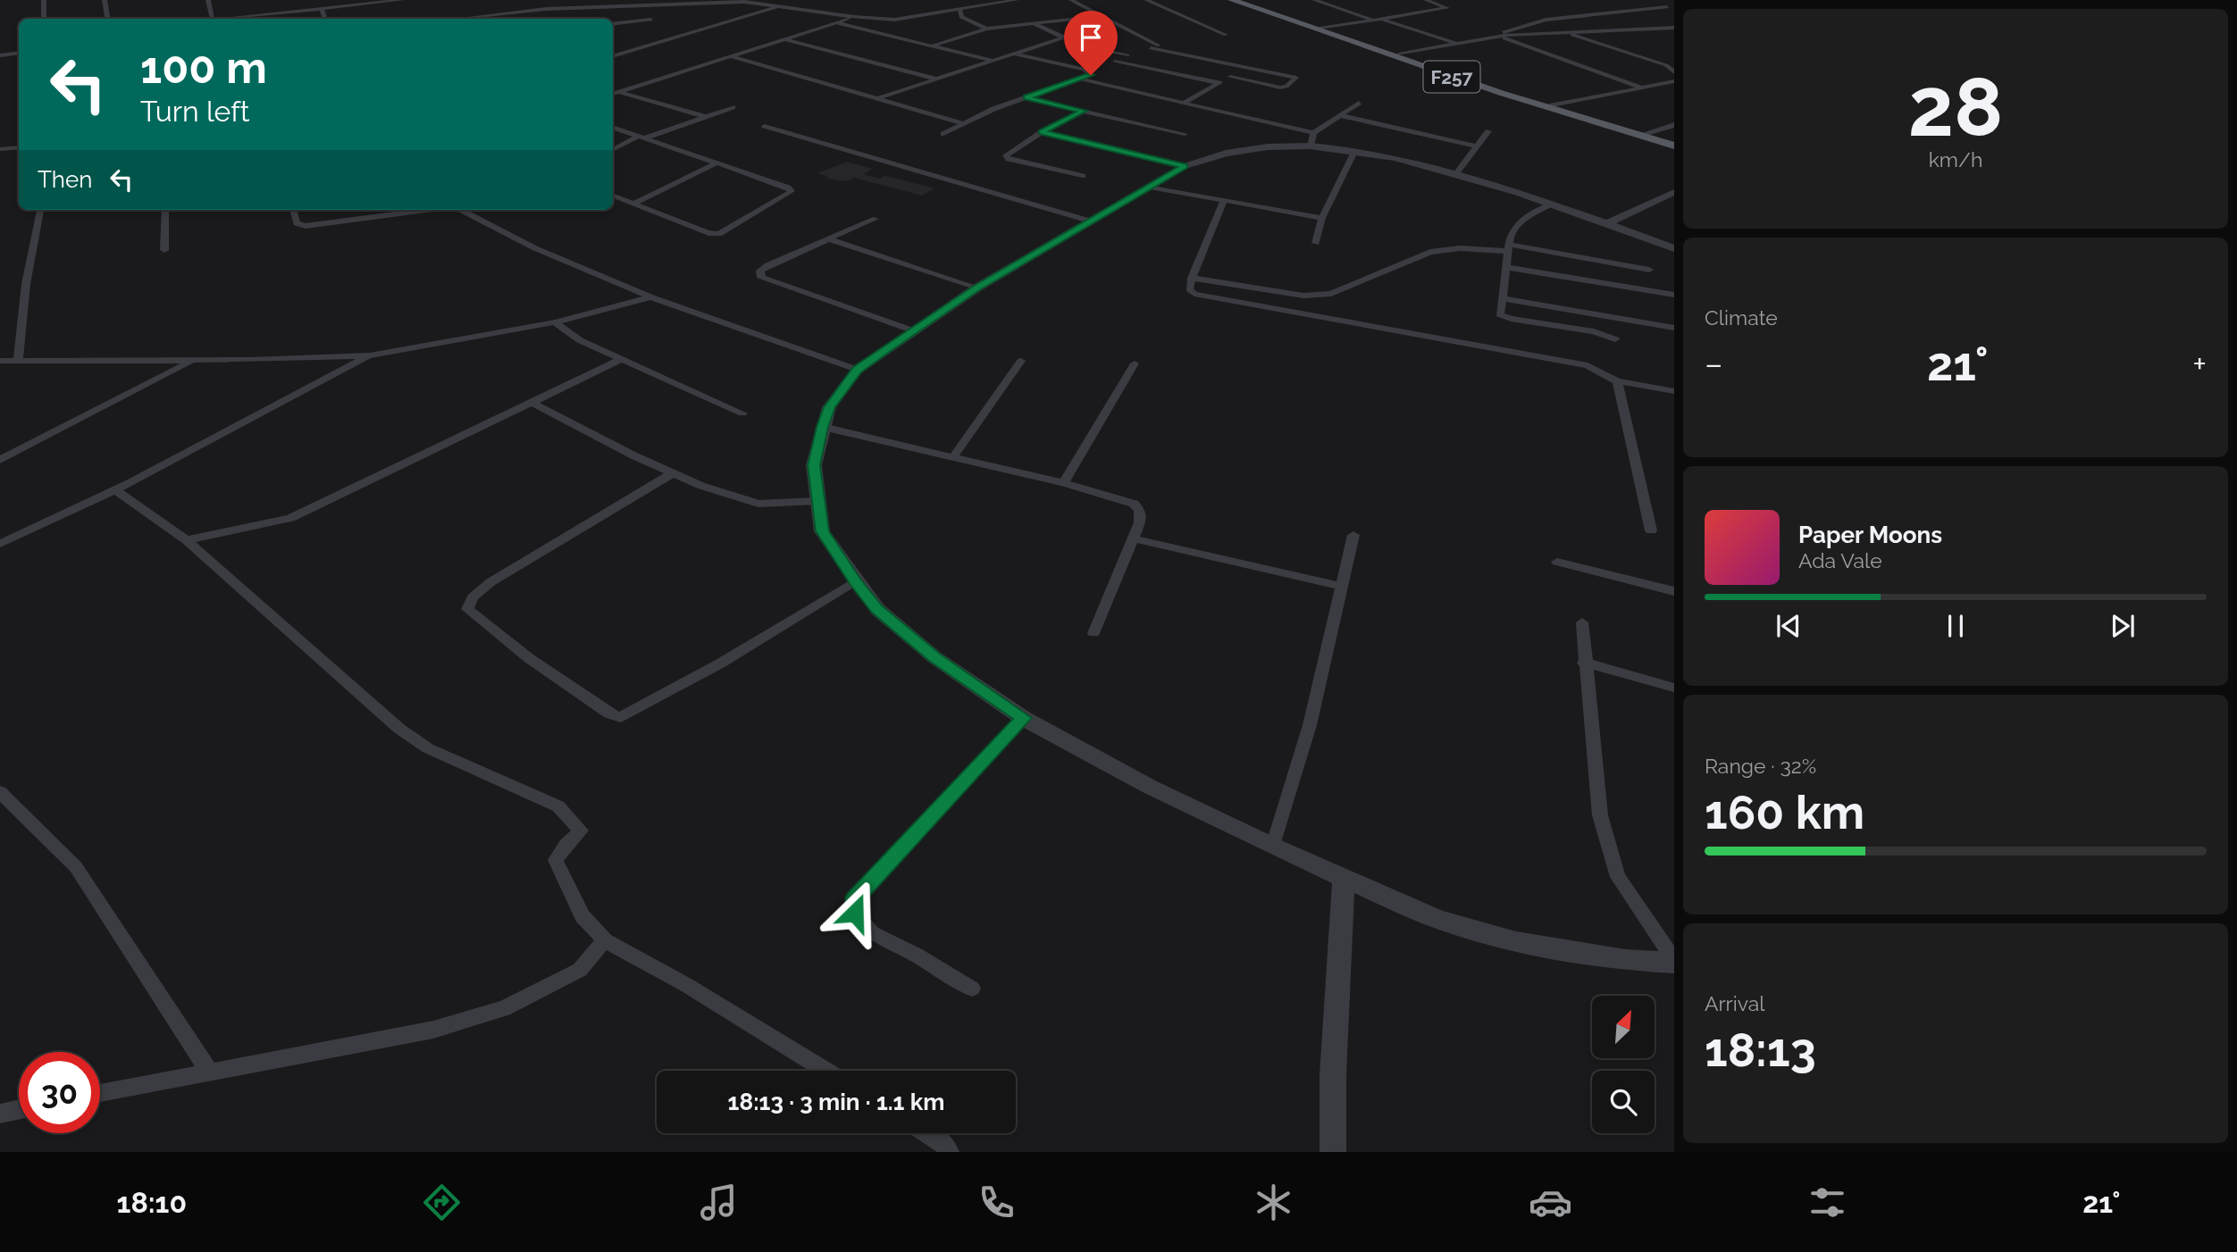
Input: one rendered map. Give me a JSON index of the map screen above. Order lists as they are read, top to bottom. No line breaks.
{"streets":{"main road":["F257"]},"north":"top right","page":{"tile":[["28","km/h"],"Climate",["Range · 32%","160 km"],["Arrival","18:13"]],"turn":["100 m","Turn left"],"then":"Then","heat":["−","21°","+"],"song":["Paper Moons","Ada Vale"],"limit":"30","trip":"18:13 · 3 min · 1.1 km","tabs":["18:10","21°"]}}
